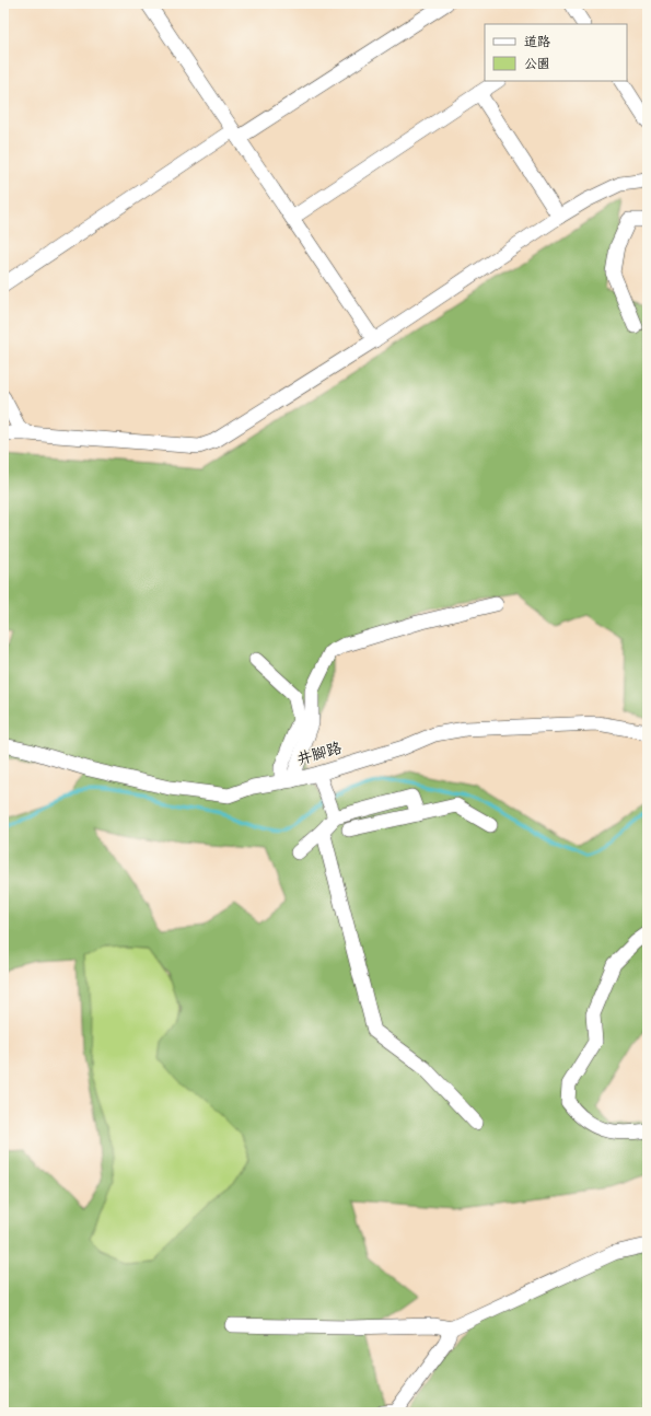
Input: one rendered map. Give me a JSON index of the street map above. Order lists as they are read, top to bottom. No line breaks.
{"streets":{"lane":["井腳路"]},"legend":["道路","公園"]}
